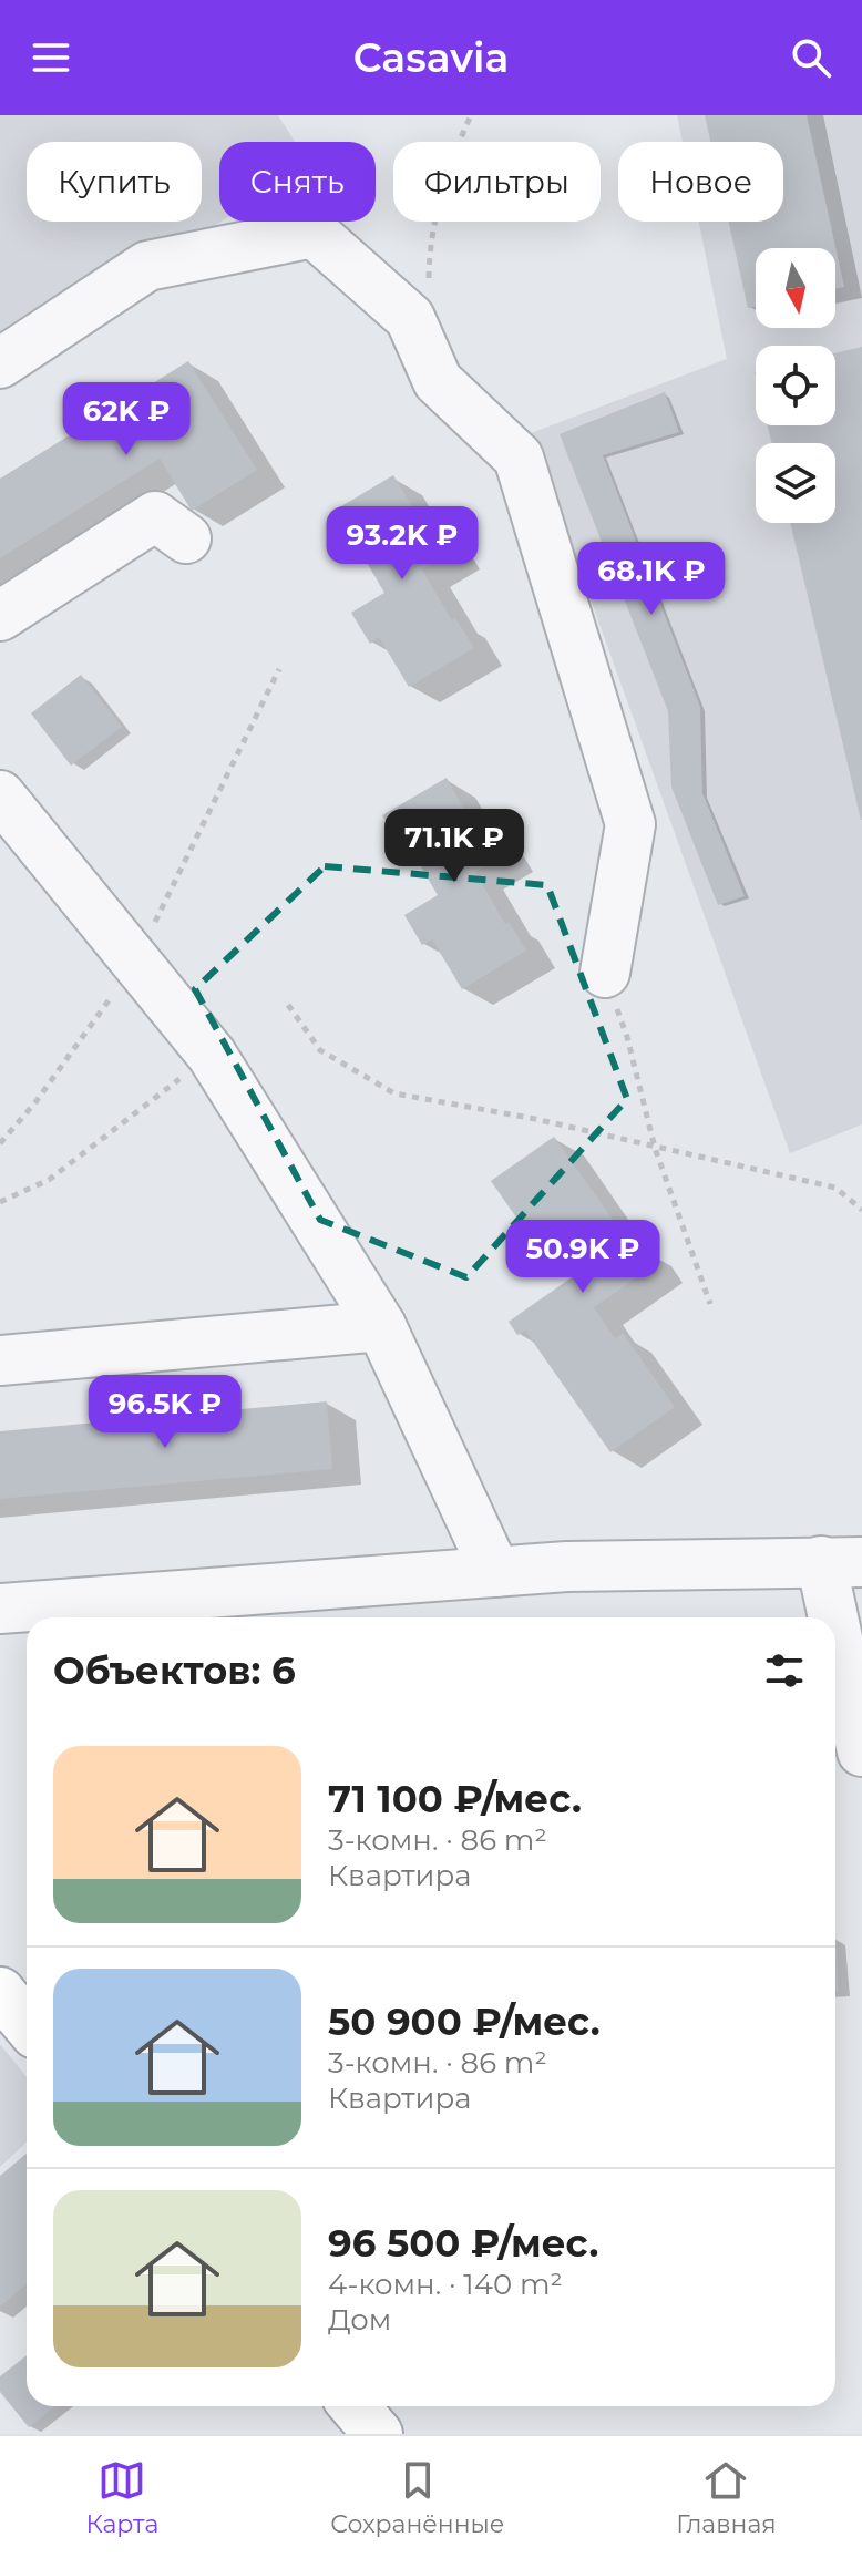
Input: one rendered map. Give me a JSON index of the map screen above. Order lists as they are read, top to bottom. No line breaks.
{"north":"bottom","page":{"header":"Casavia","chip":["Купить","Снять","Фильтры","Новое"],"price":["62K ₽","93.2K ₽","68.1K ₽","71.1K ₽","50.9K ₽","96.5K ₽"],"heading":"Объектов: 6","list":[{"name":"71 100 ₽/мес.","note":"3-комн. · 86 m² · Квартира"},{"name":"50 900 ₽/мес.","note":"3-комн. · 86 m² · Квартира"},{"name":"96 500 ₽/мес.","note":"4-комн. · 140 m² · Дом"}],"tabs":["Карта","Сохранённые","Главная"]}}
